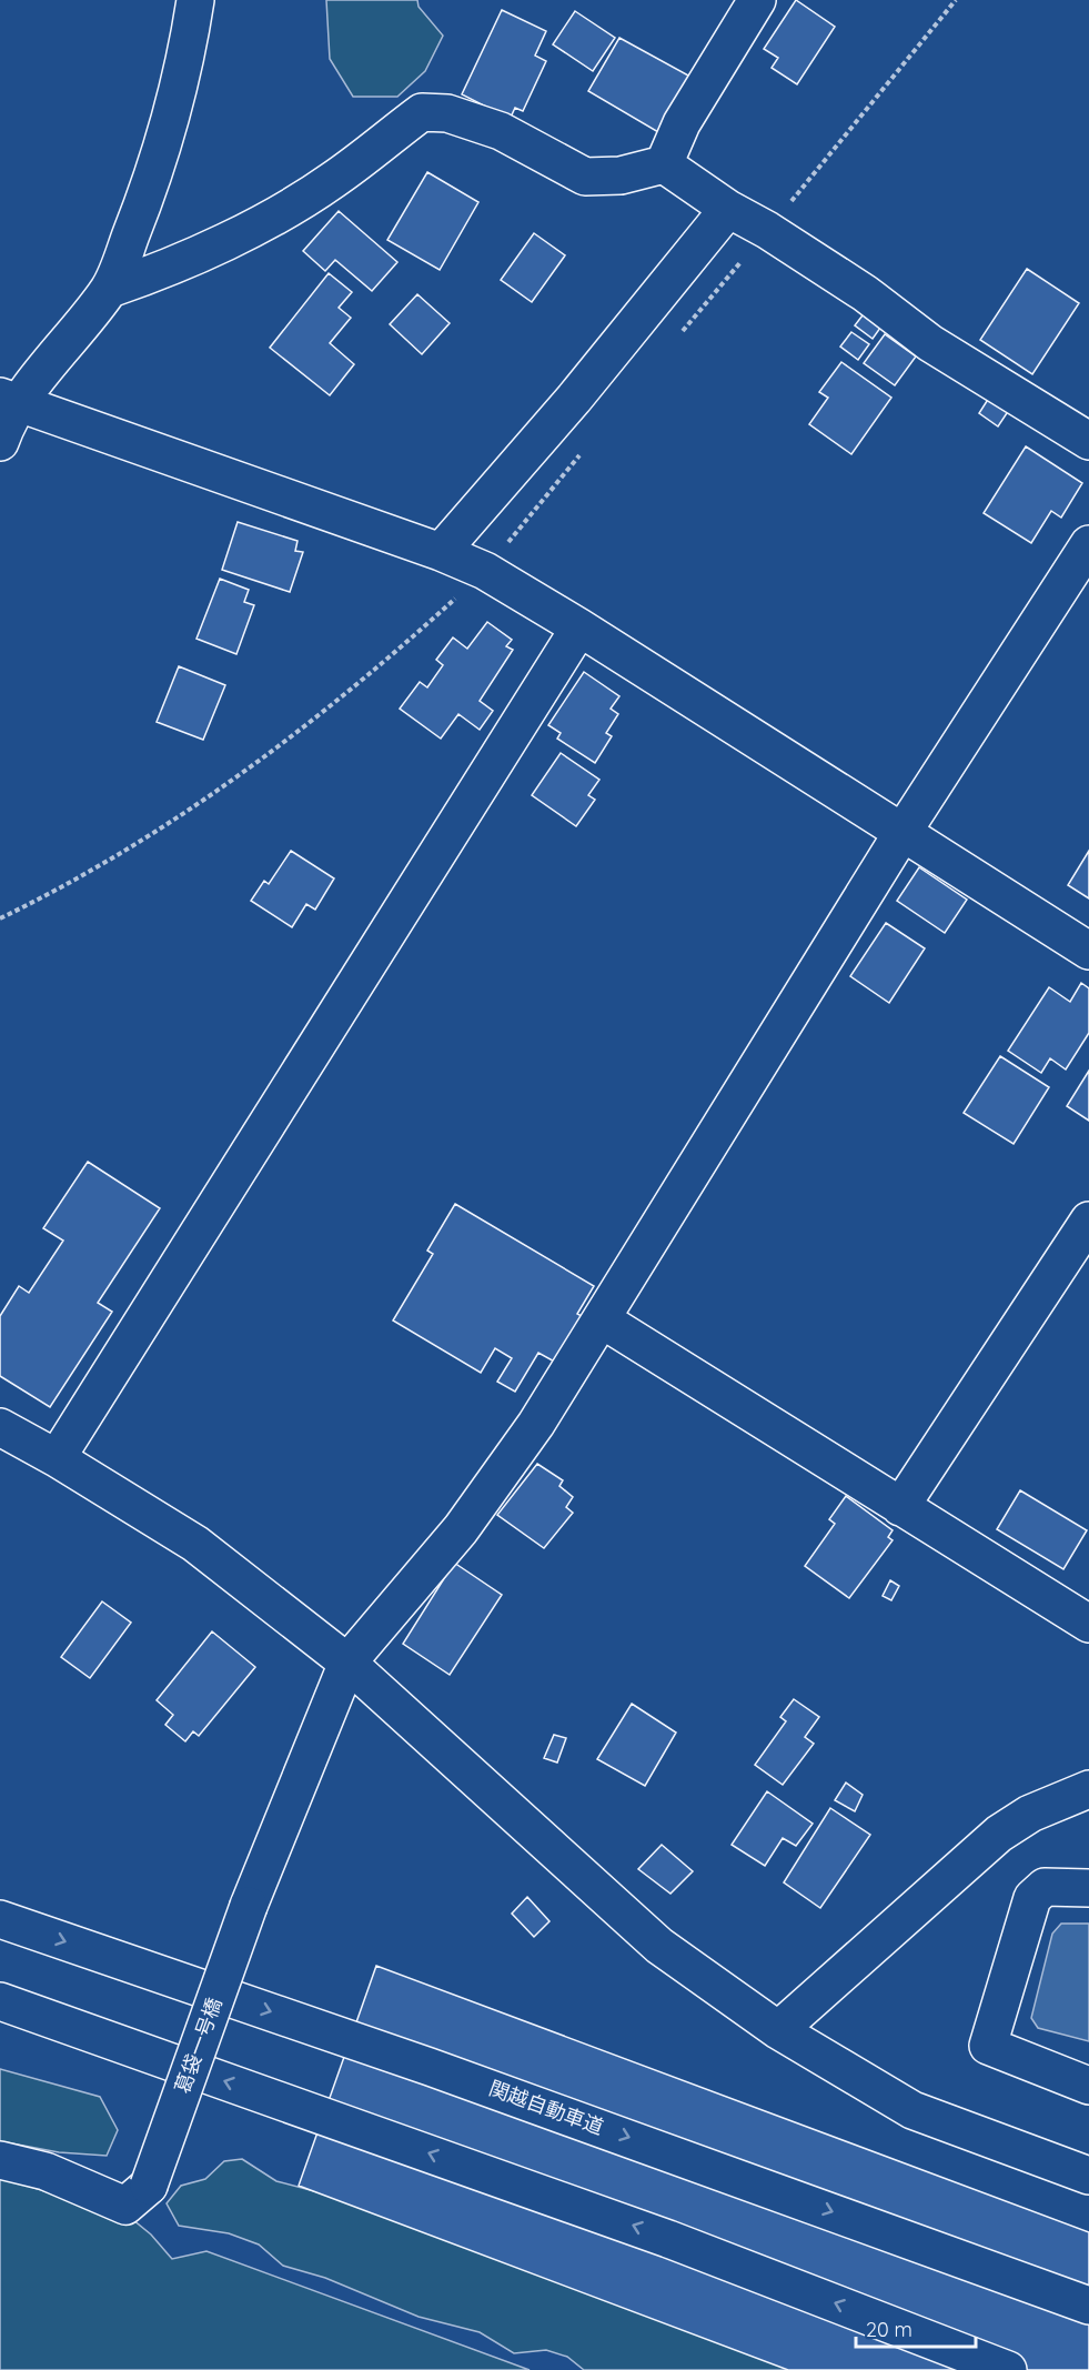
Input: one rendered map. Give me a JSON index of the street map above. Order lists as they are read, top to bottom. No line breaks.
{"streets":{"main road":["葛袋一号橋","関越自動車道"]},"scale_bar":"20 m"}
